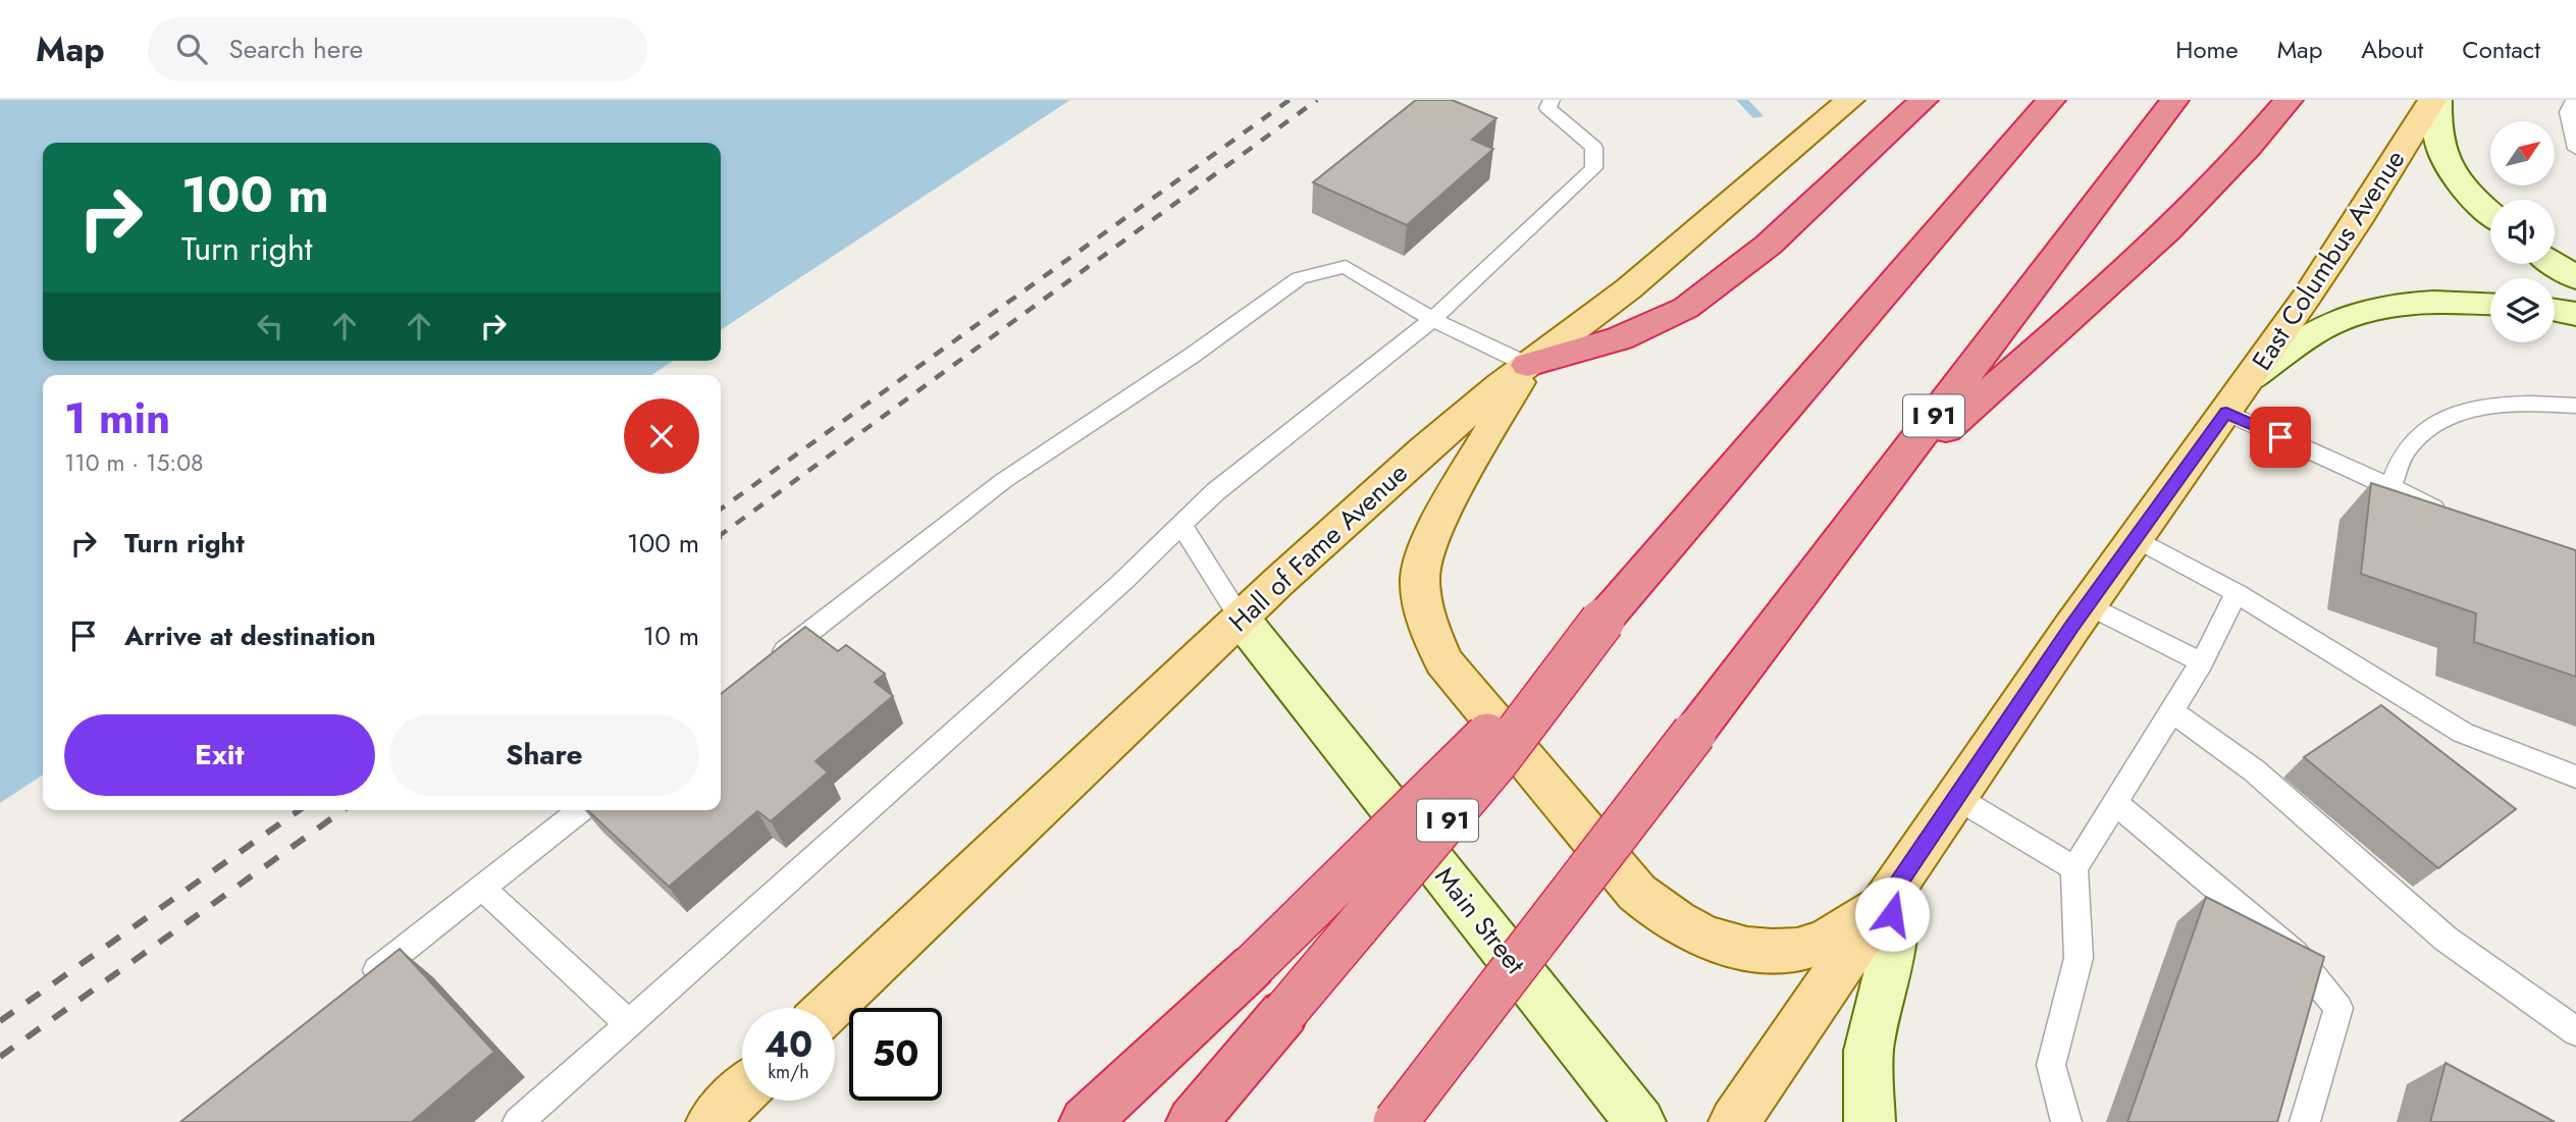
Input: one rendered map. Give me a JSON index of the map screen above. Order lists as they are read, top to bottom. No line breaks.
{"streets":{"highway":["I 91"],"main road":["East Columbus Avenue","Hall of Fame Avenue"],"street":["Main Street"]},"crossings":[["Hall of Fame Avenue","Main Street"]],"north":"top right","page":{"header":"Map","search":"Search here","nav":["Home","Map","About","Contact"],"turn":["100 m","Turn right"],"heading":["1 min","110 m · 15:08"],"list":[{"name":"Turn right","value":"100 m"},{"name":"Arrive at destination","value":"10 m"}],"buttons":["Exit","Share"],"speed":"40 km/h","limit":"50"}}
